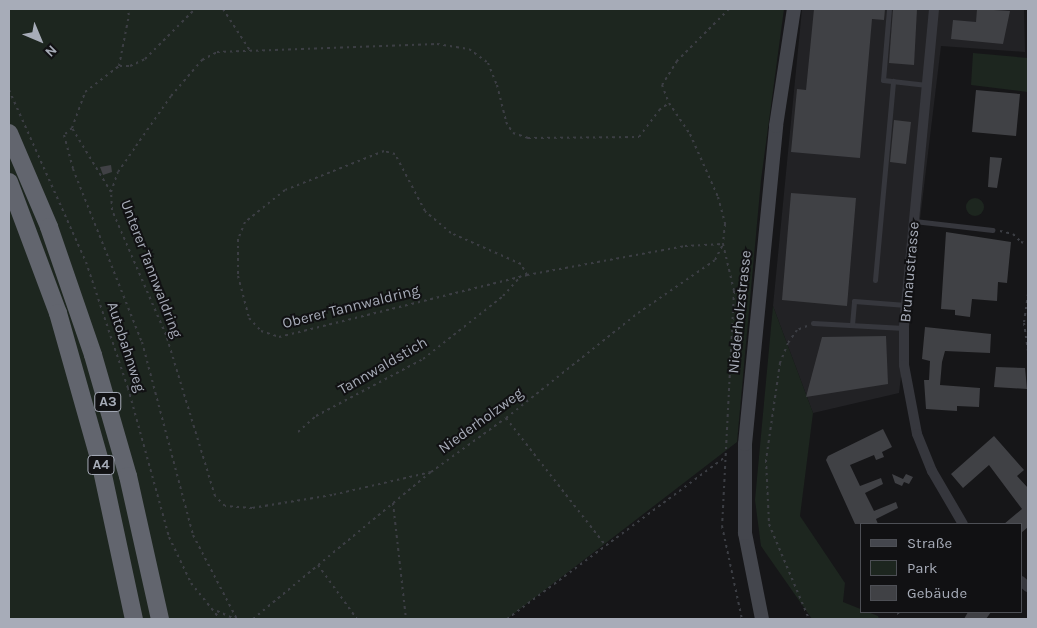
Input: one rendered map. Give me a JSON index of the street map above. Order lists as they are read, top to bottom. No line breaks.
{"streets":{"highway":["A3","A4"],"main road":["Niederholzstrasse"],"street":["Brunaustrasse"],"path":["Unterer Tannwaldring","Oberer Tannwaldring","Autobahnweg","Tannwaldstich","Niederholzweg"]},"crossings":[["Unterer Tannwaldring","Niederholzweg"],["Oberer Tannwaldring","Tannwaldstich"],["Oberer Tannwaldring","Niederholzweg"],["A3","A4"]],"legend":["Straße","Park","Gebäude"],"north":"bottom right"}
